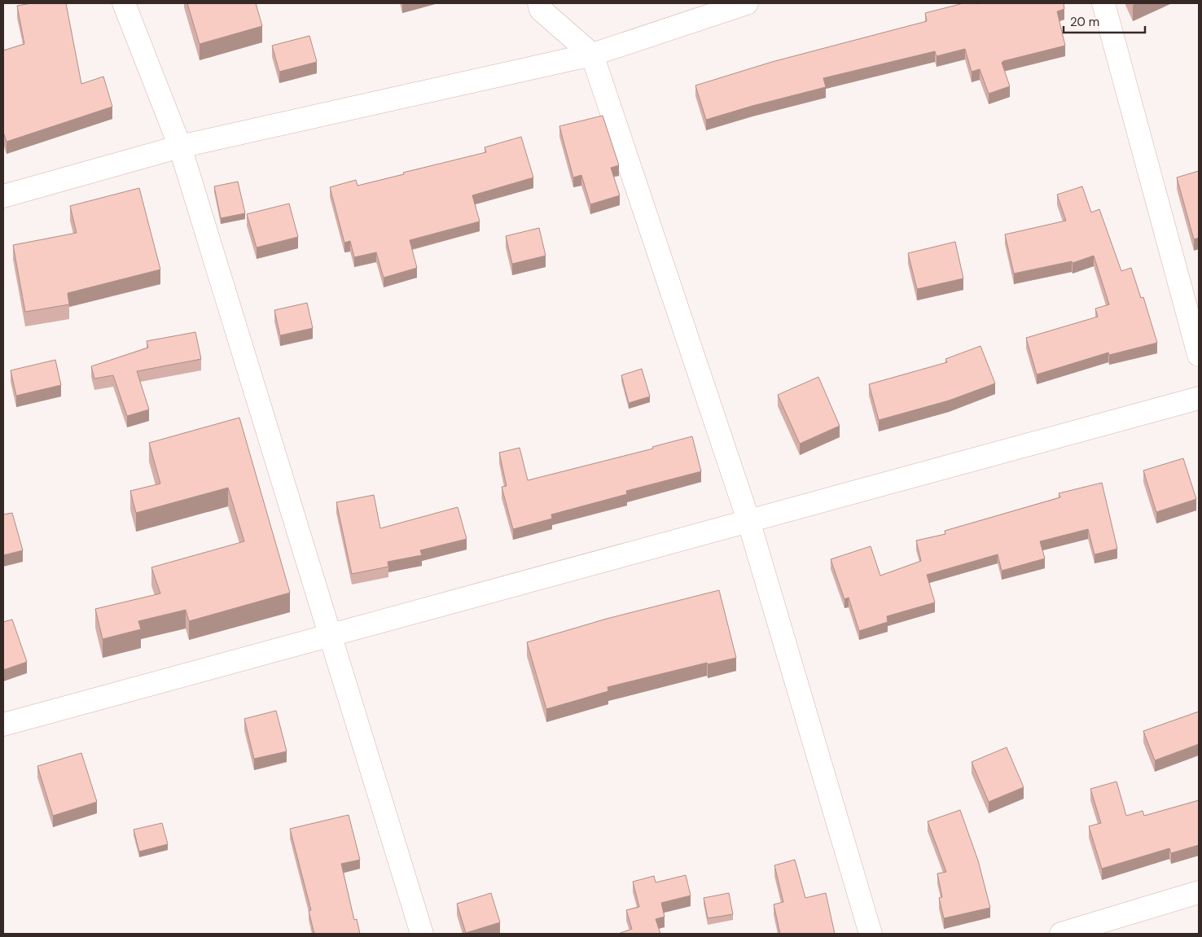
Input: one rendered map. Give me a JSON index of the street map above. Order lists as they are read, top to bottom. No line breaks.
{"scale_bar":"20 m"}
